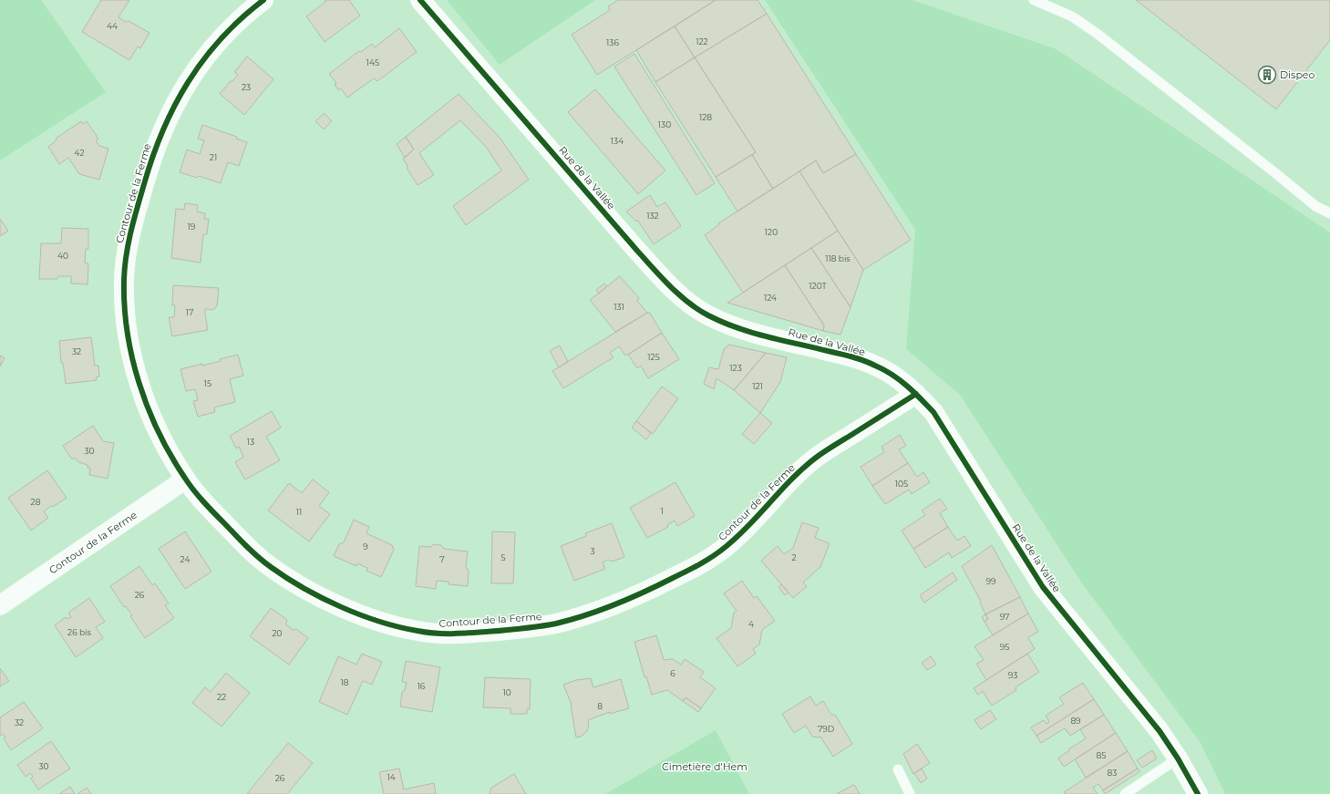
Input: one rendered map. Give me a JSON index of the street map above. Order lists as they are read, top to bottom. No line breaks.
{"streets":{"street":["Rue de la Vallée","Contour de la Ferme"]},"crossings":[["Rue de la Vallée","Contour de la Ferme"]],"parks":["Cimetière d'Hem"],"places":{"building":["Dispeo"]},"house_numbers":["44","122","136","145","23","128","130","134","42","21","132","19","120","40","118 bis","120T","124","131","17","32","125","123","15","121","13","30","105","28","1","11","9","3","5","2","24","7","99","26","97","4","26 bis","20","95","6","93","18","16","10","22","8","89","32","79D","85","30","83","14","26"]}
